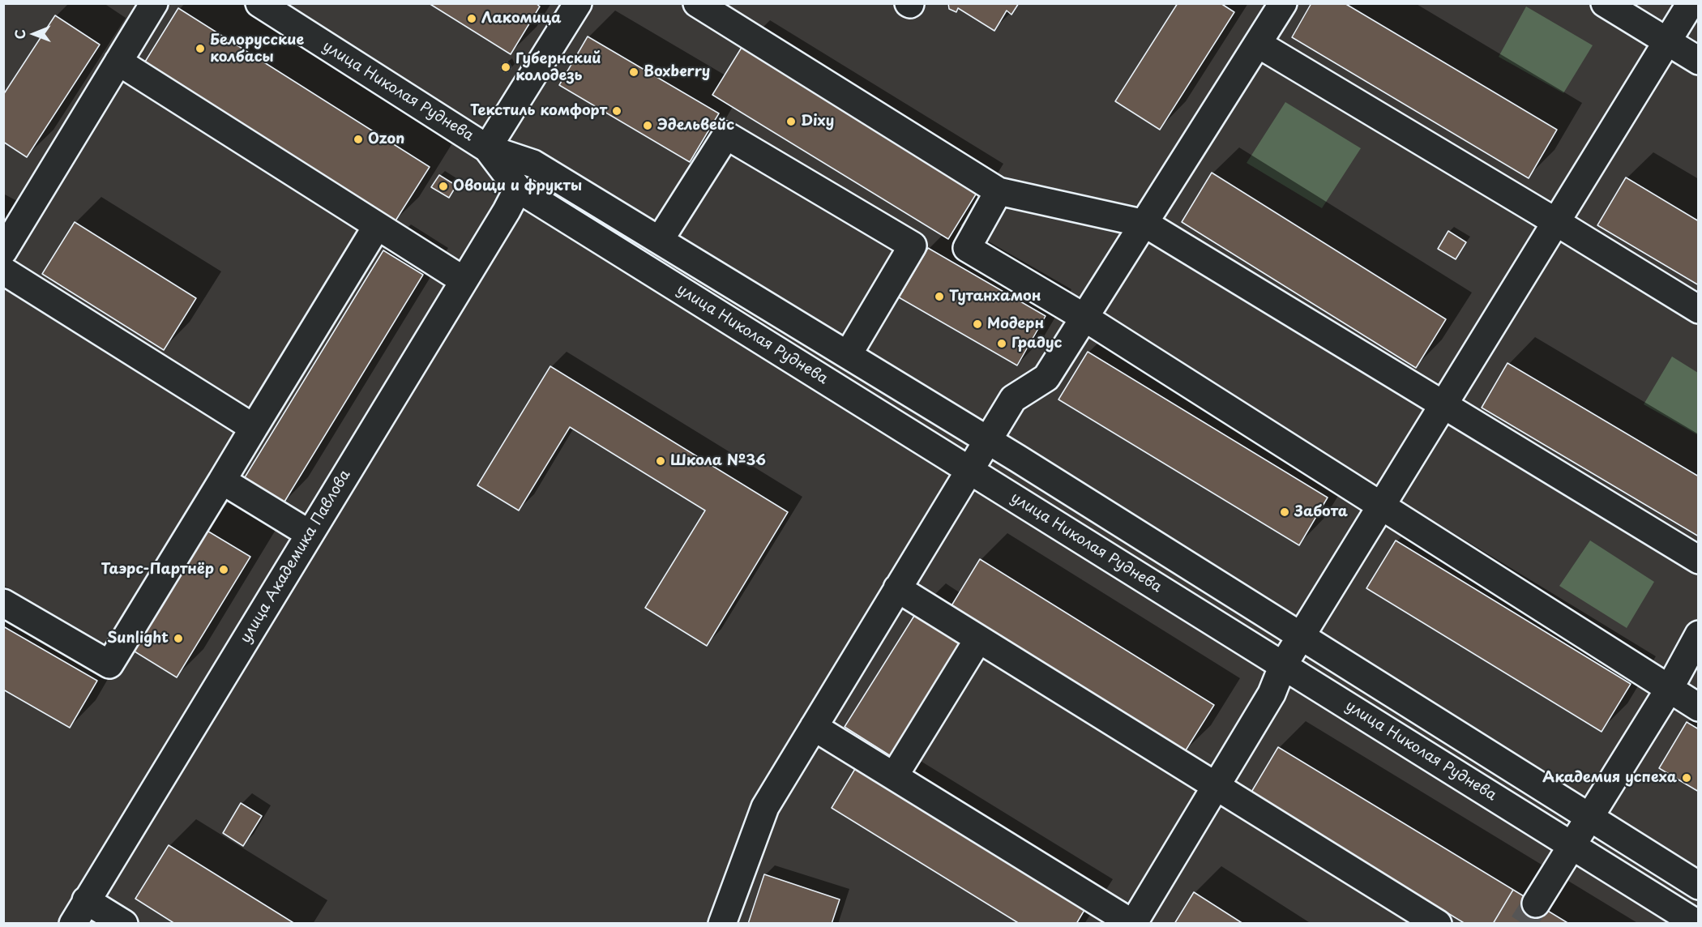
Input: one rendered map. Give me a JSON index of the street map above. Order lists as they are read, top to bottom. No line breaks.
{"streets":{"street":["улица Николая Руднева","улица Академика Павлова"]},"crossings":[["улица Николая Руднева","улица Академика Павлова"]],"places":["Лакомица","Белорусские колбасы","Губернский колодезь","Boxberry","Текстиль комфорт","Dixy","Эдельвейс","Ozon","Овощи и фрукты","Тутанхамон","Модерн","Градус","Школа №36","Забота","Таэрс-Партнёр","Sunlight","Академия успеха"],"north":"left"}
